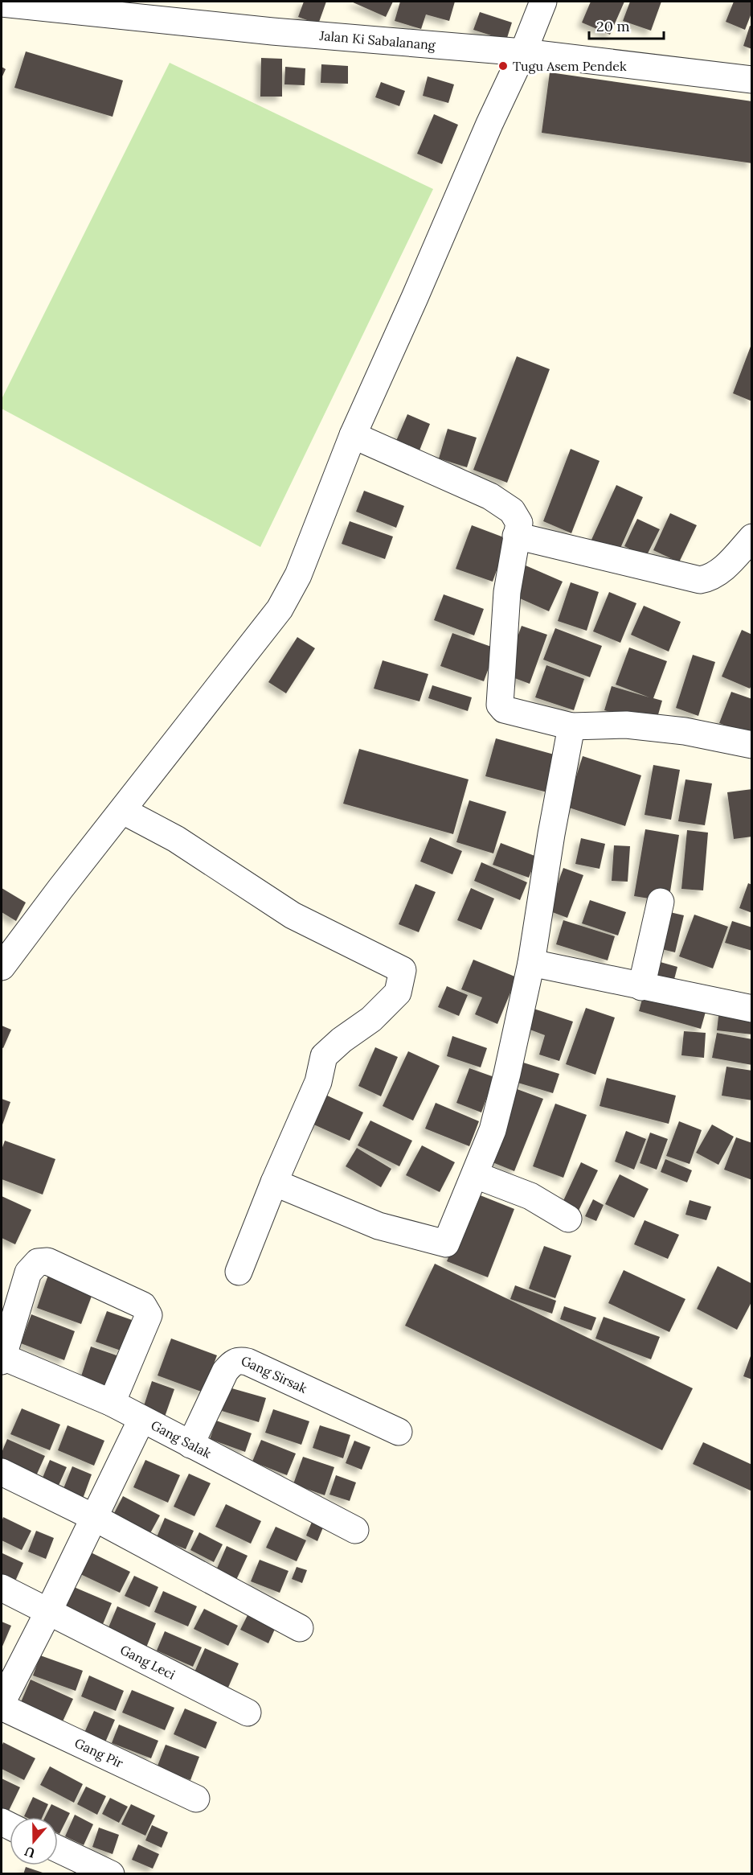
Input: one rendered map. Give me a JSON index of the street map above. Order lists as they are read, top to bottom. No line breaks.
{"streets":{"street":["Jalan Ki Sabalanang","Gang Sirsak","Gang Salak","Gang Leci","Gang Pir"]},"crossings":[["Gang Sirsak","Gang Salak"]],"places":["Tugu Asem Pendek"],"scale_bar":"20 m","north":"bottom"}
